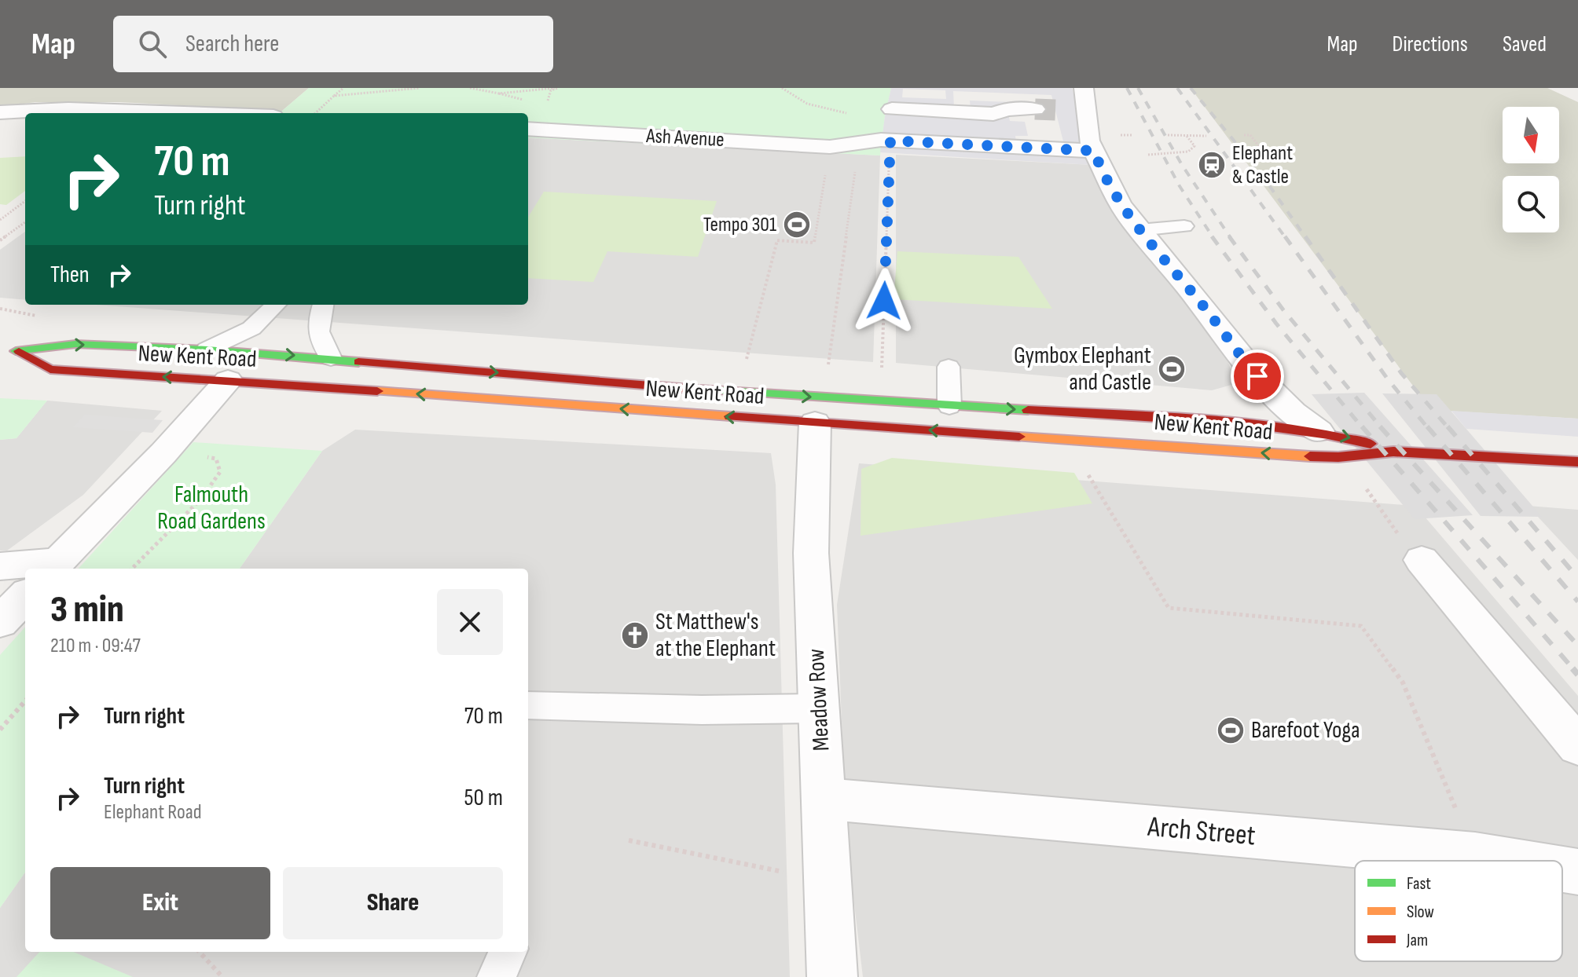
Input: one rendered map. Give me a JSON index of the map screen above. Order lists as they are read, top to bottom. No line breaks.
{"streets":{"highway":["New Kent Road"],"street":["Ash Avenue","Meadow Row","Arch Street"]},"crossings":[["New Kent Road","Meadow Row"],["Meadow Row","Arch Street"]],"parks":["Falmouth Road Gardens"],"places":{"station":["Elephant & Castle"],"sports":["Tempo 301","Gymbox Elephant and Castle","Barefoot Yoga"],"church":["St Matthew's at the Elephant"]},"legend":["Fast","Slow","Jam"],"north":"bottom","page":{"header":"Map","search":"Search here","nav":["Map","Directions","Saved"],"turn":["70 m","Turn right"],"then":"Then","heading":["3 min","210 m · 09:47"],"list":[{"name":"Turn right","value":"70 m"},{"name":"Turn right","note":"Elephant Road","value":"50 m"}],"buttons":["Exit","Share"]}}
